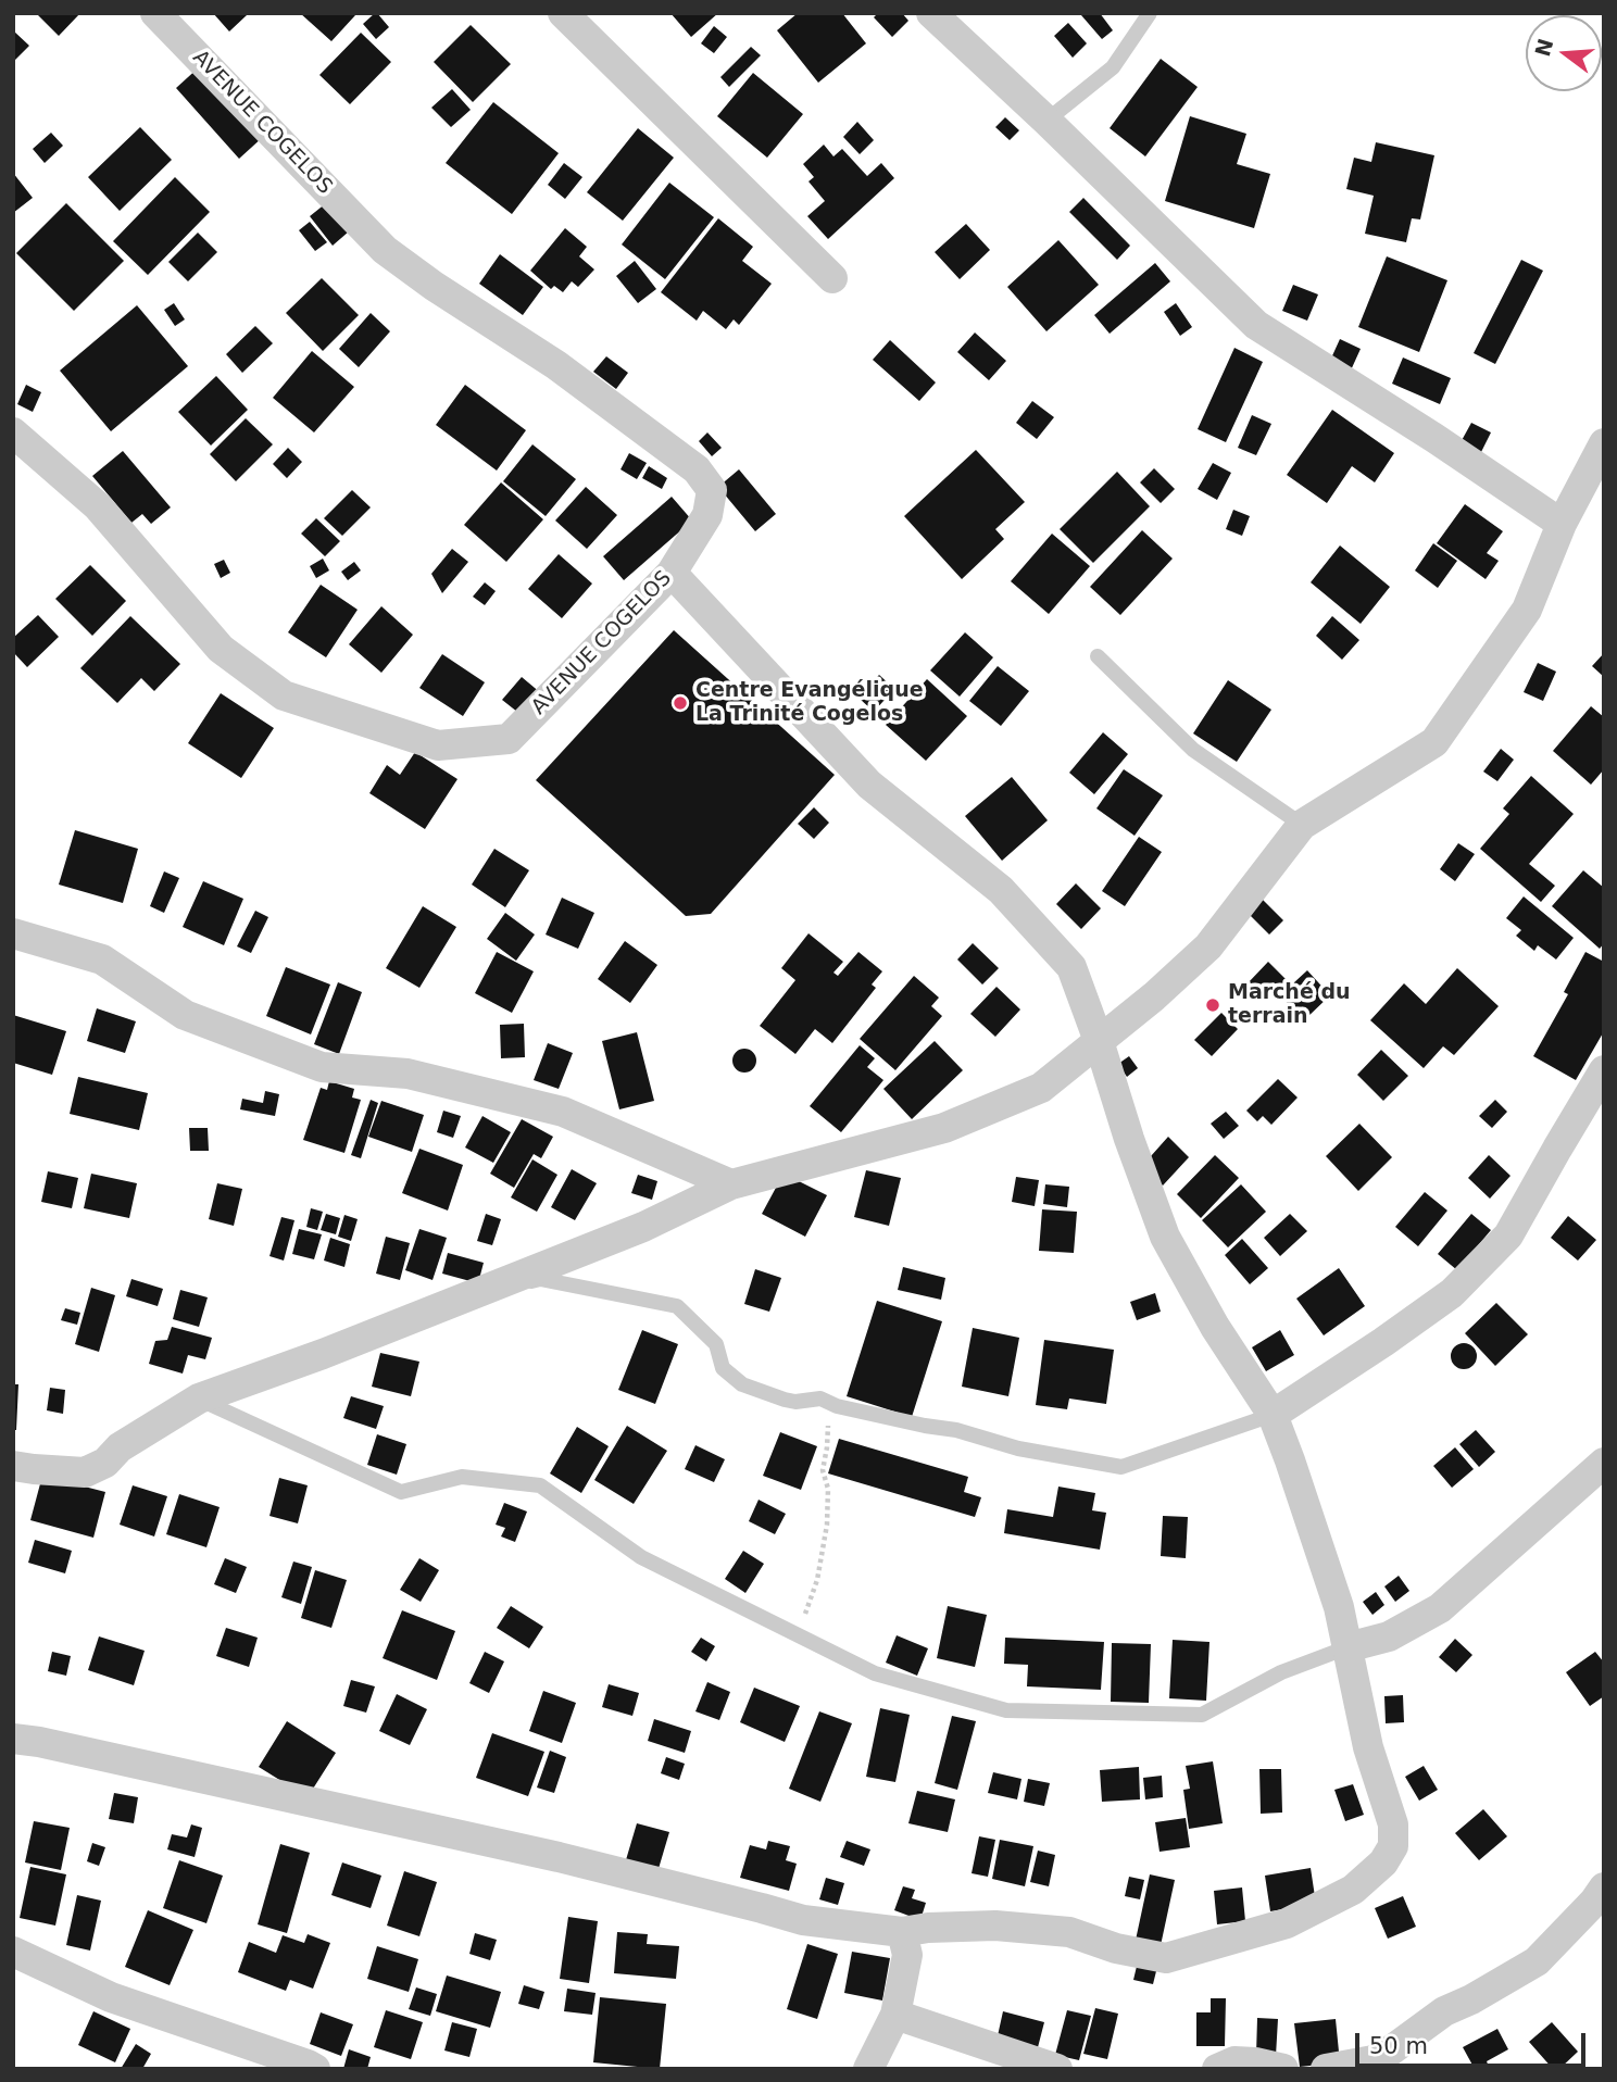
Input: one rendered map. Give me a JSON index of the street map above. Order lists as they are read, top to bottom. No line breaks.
{"streets":{"street":["AVENUE COGELOS"]},"places":["Centre Evangélique La Trinité Cogelos","Marché du terrain"],"scale_bar":"50 m","north":"left"}
